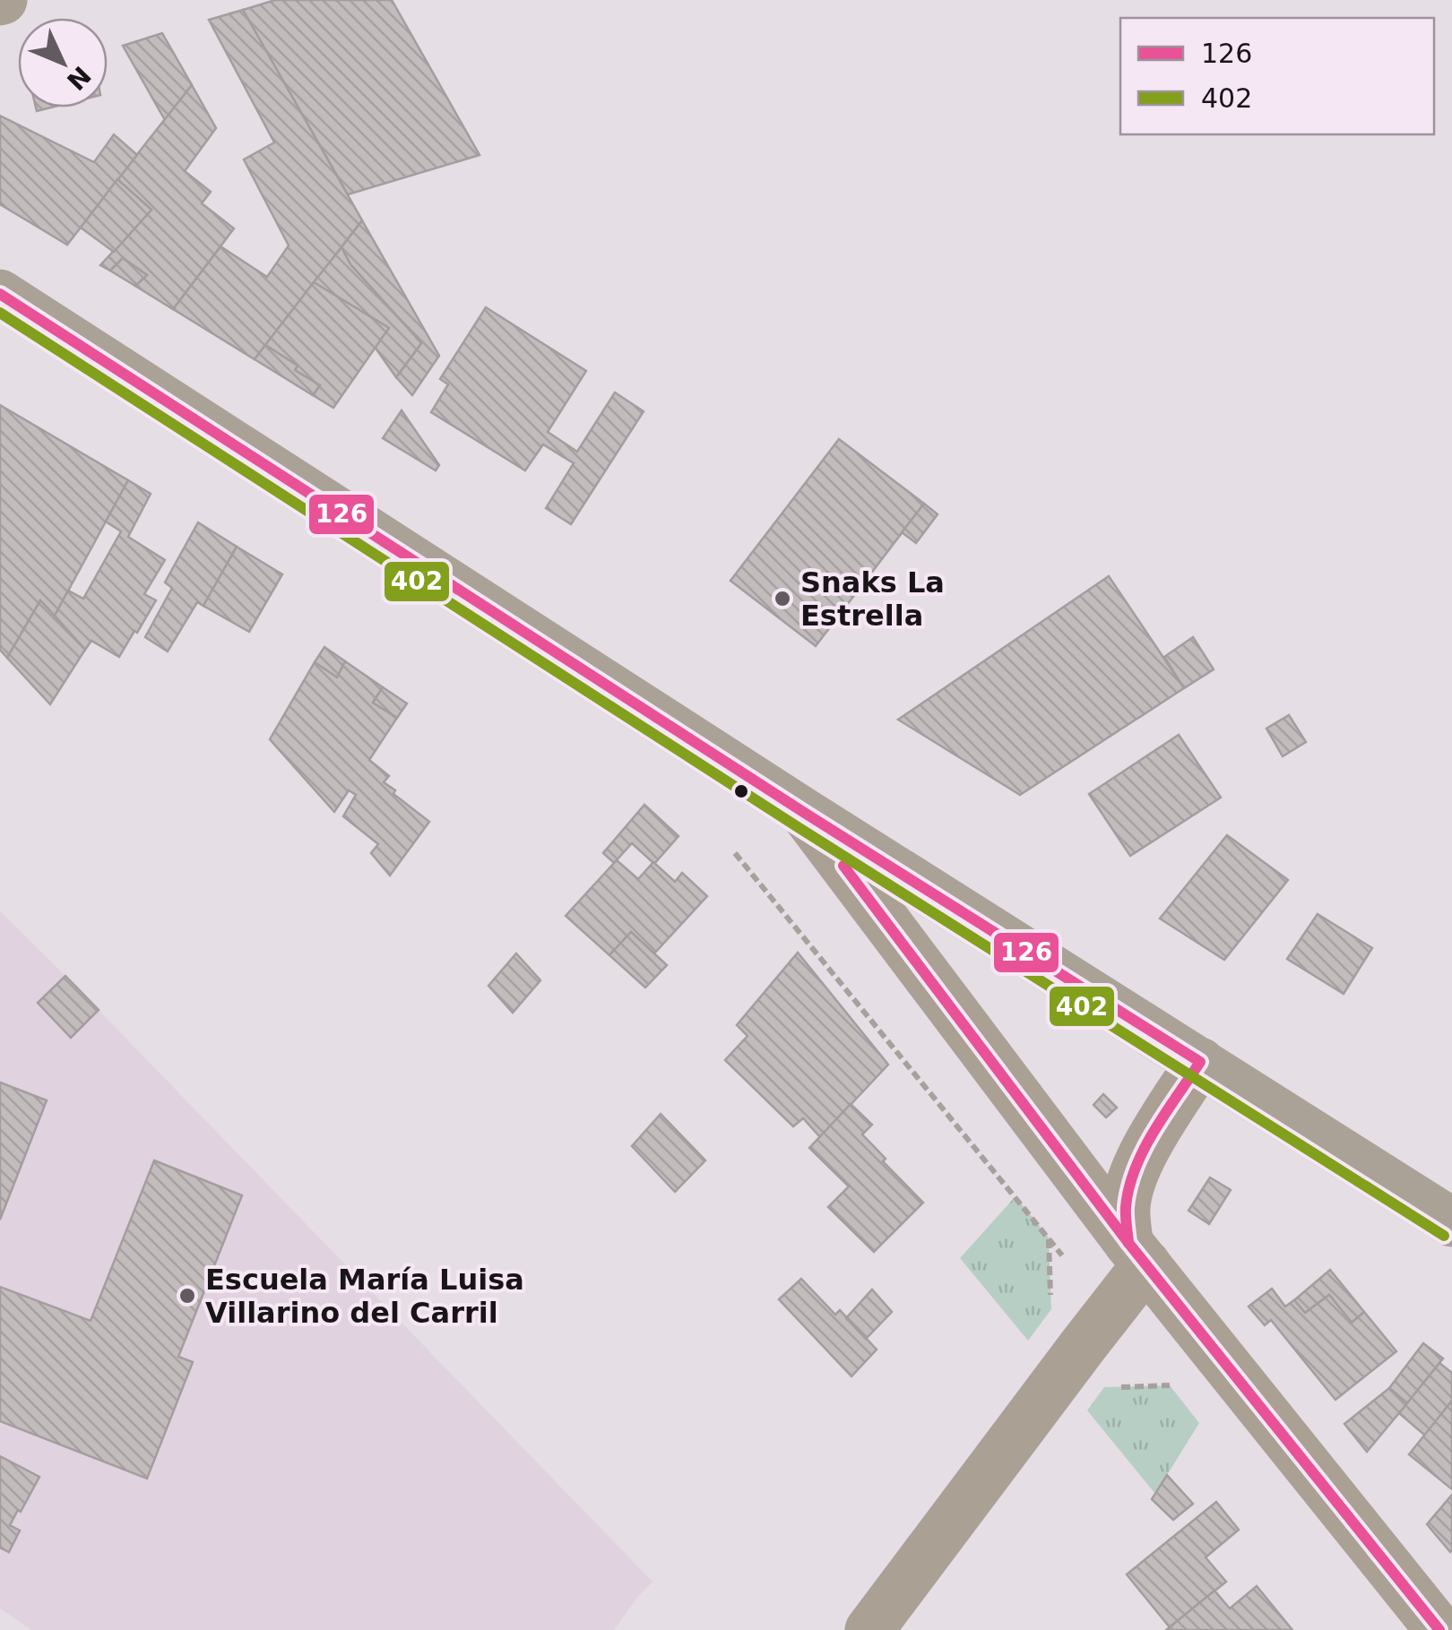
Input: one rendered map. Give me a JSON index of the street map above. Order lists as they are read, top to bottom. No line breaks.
{"places":["Snaks La Estrella","Escuela María Luisa Villarino del Carril"],"lines":["transit line 126","transit line 402"],"legend":["126","402"],"north":"bottom right"}
